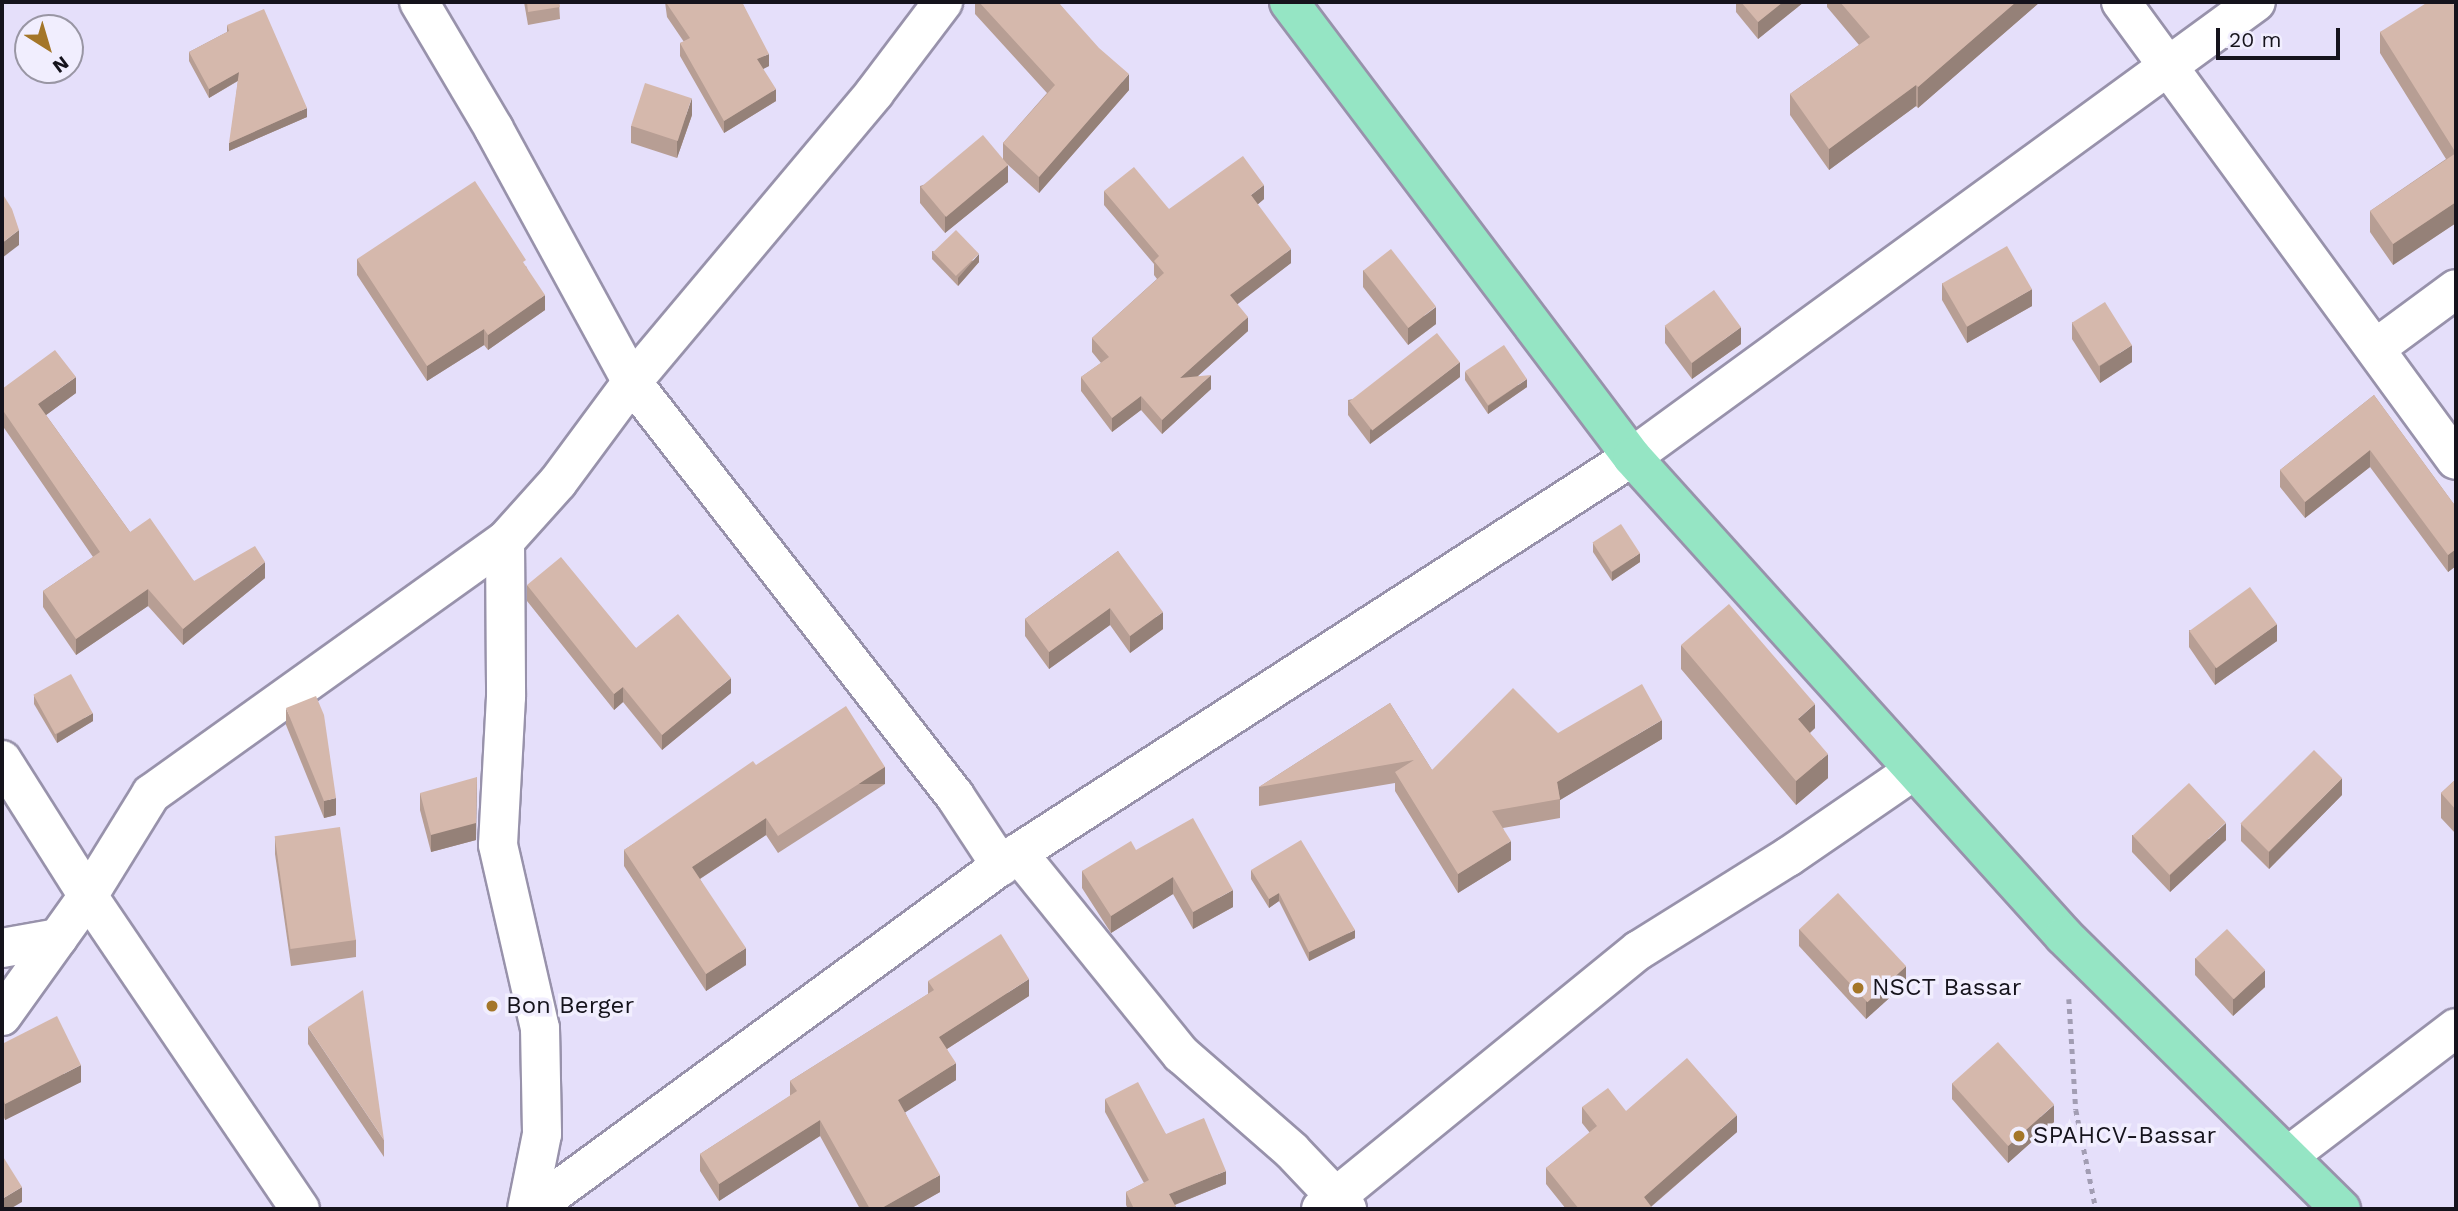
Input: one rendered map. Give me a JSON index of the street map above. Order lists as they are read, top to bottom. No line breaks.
{"places":["NSCT Bassar","Bon Berger","SPAHCV-Bassar"],"scale_bar":"20 m","north":"bottom right"}
